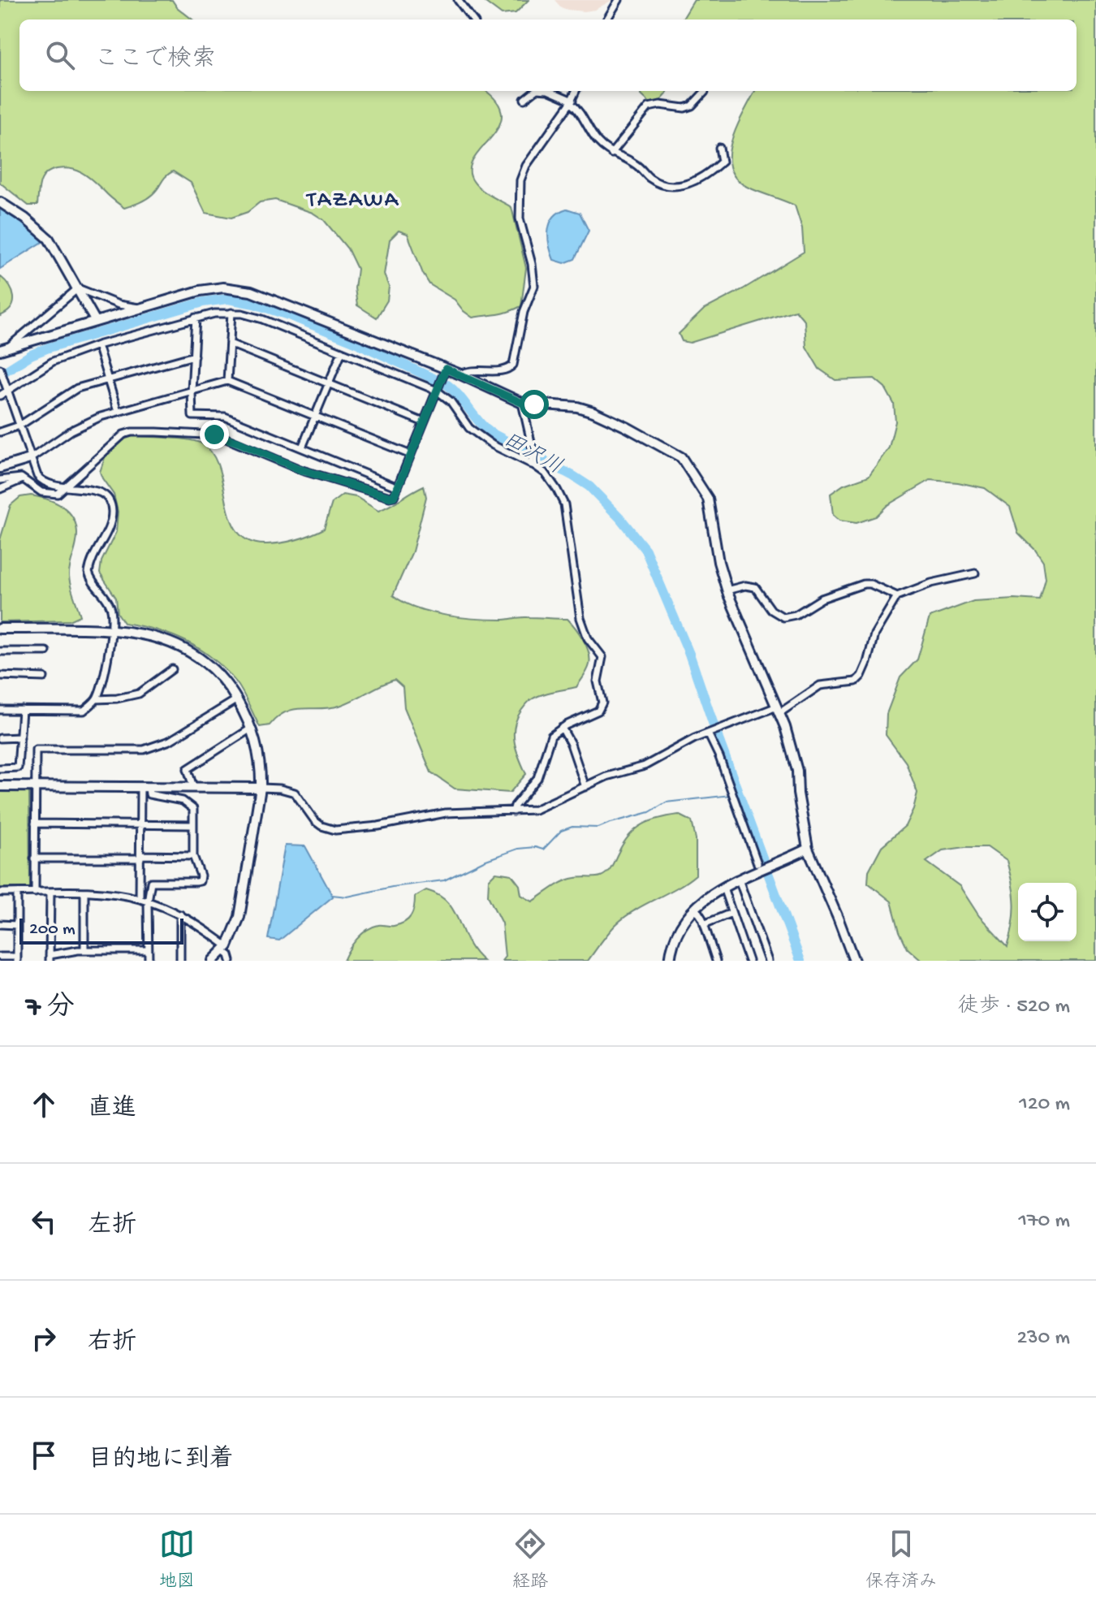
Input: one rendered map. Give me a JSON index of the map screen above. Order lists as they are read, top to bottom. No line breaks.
{"districts":["TAZAWA"],"water":["田沢川"],"scale_bar":"200 m","page":{"search":"ここで検索","scale":"200 m","heading":["7 分","徒歩 · 520 m"],"list":[["直進","120 m"],["左折","170 m"],["右折","230 m"],"目的地に到着"],"nav":["地図","経路","保存済み"]}}
